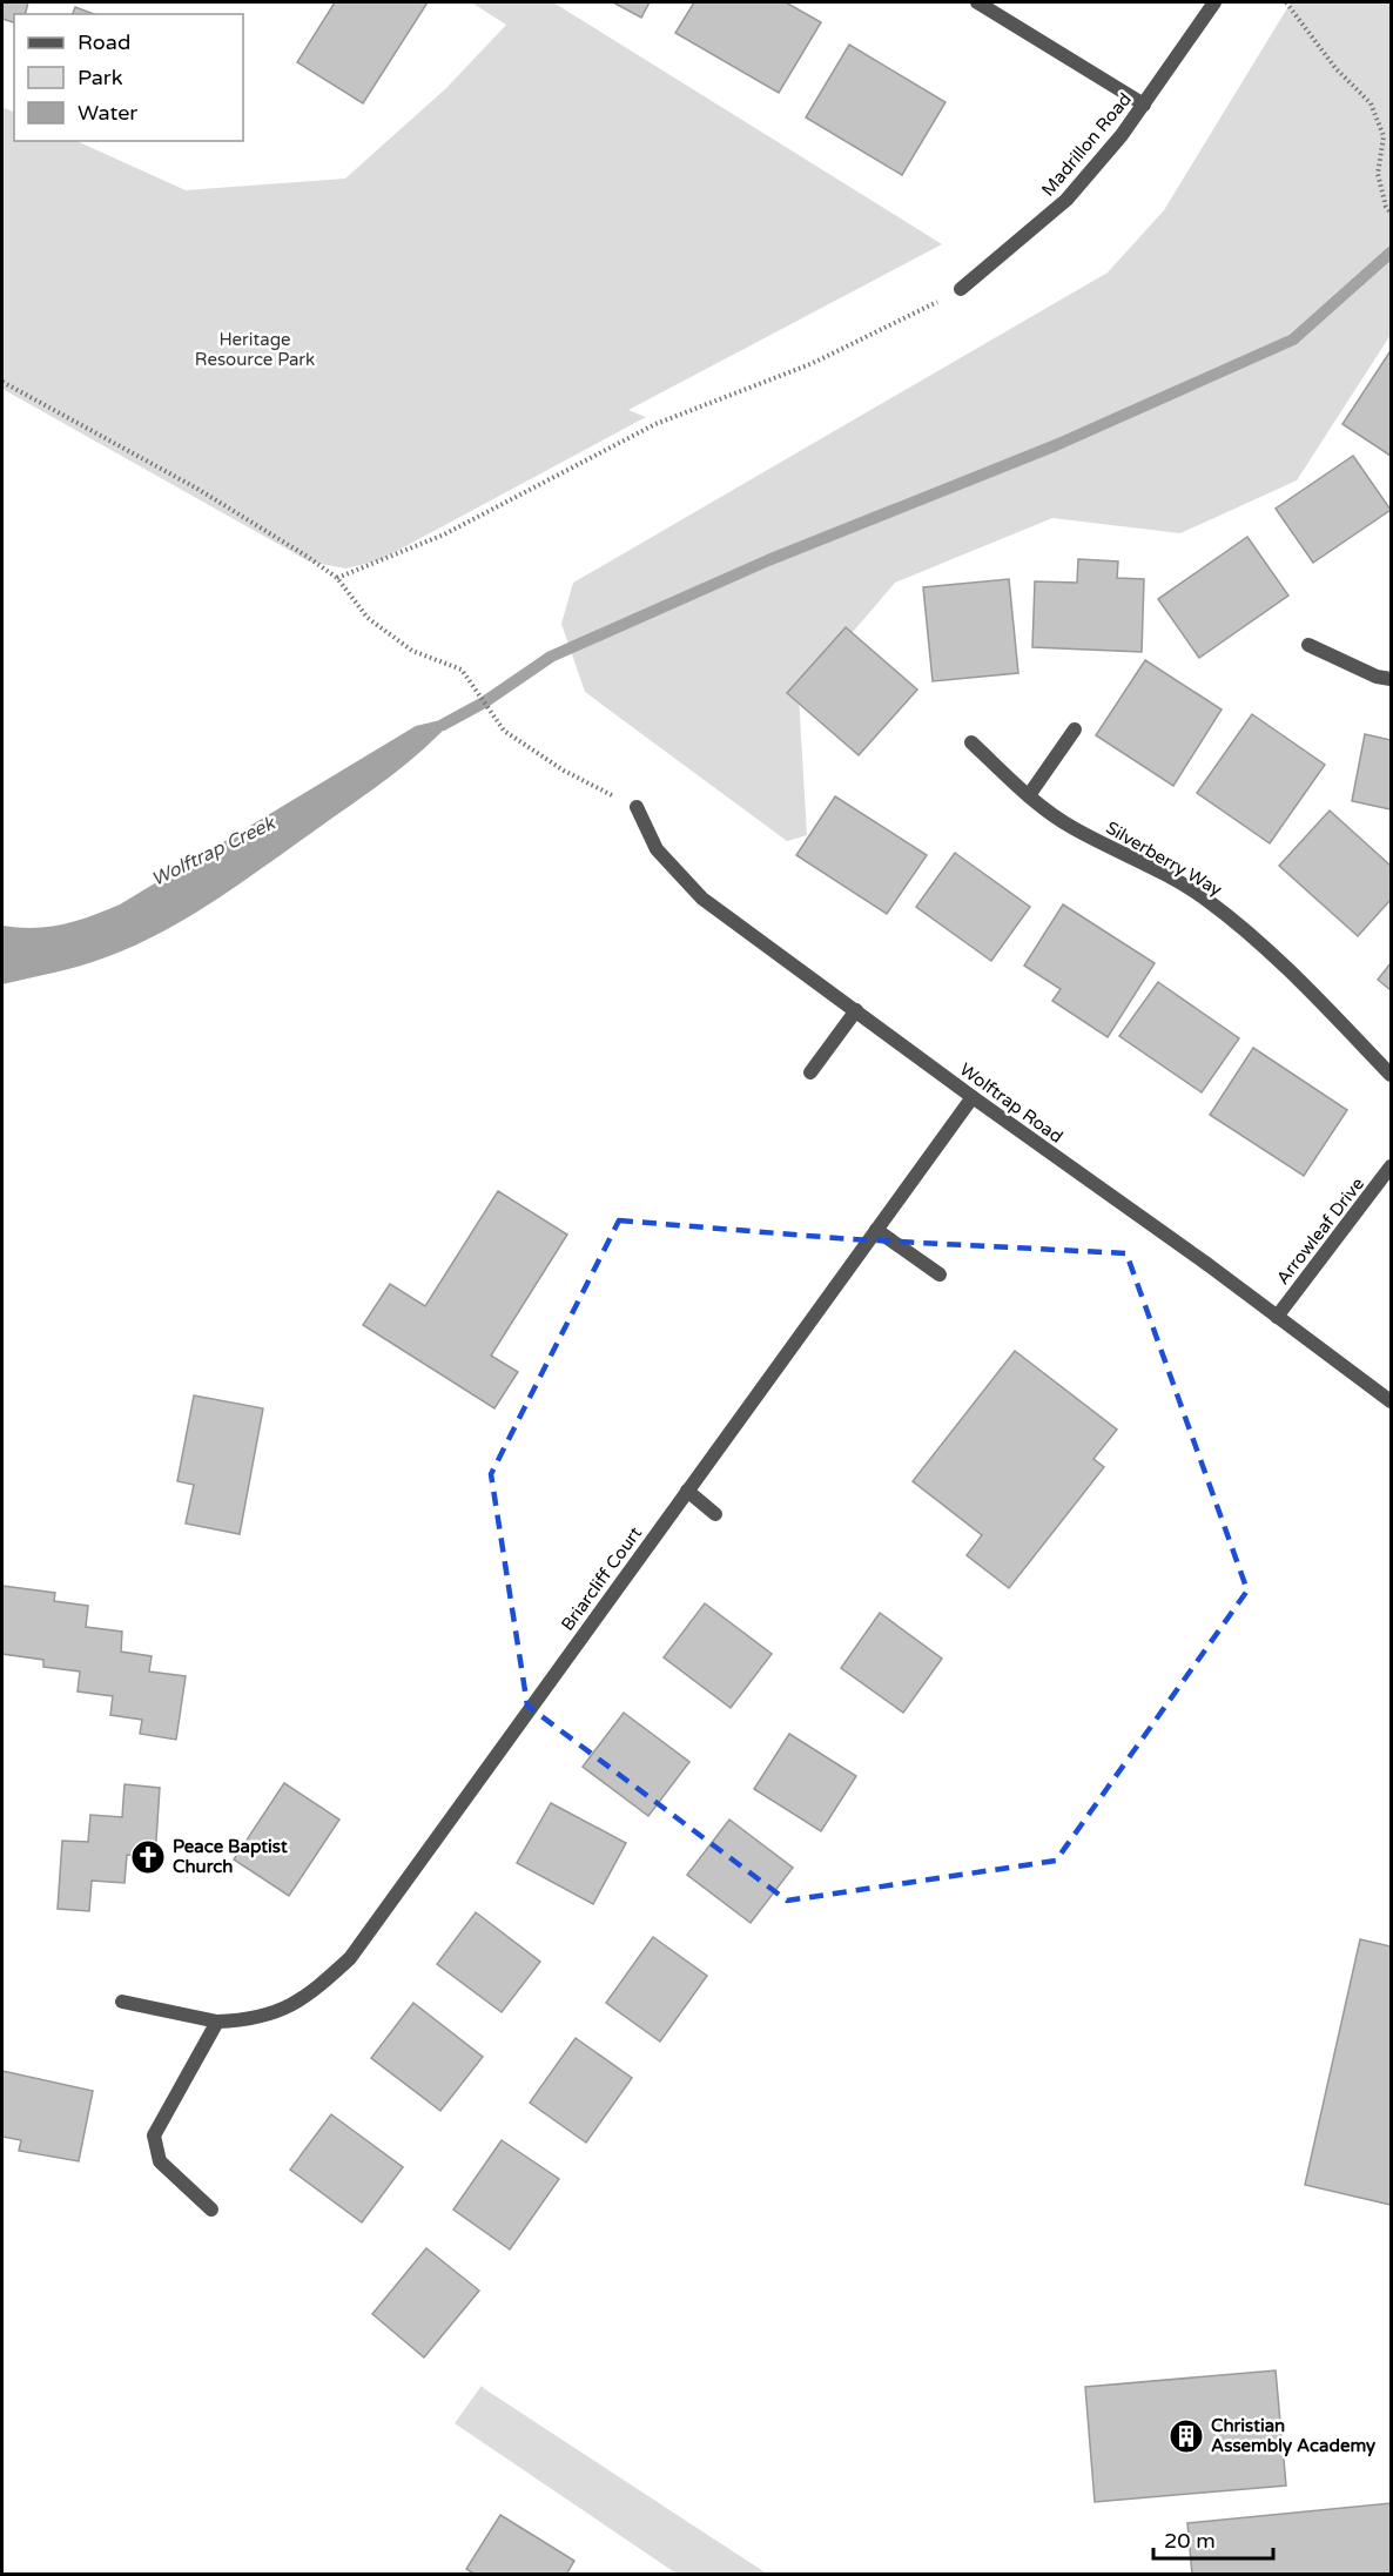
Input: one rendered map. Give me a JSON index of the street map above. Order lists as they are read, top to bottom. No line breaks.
{"streets":{"street":["Madrillon Road","Silverberry Way","Wolftrap Road","Arrowleaf Drive","Briarcliff Court"]},"crossings":[["Wolftrap Road","Arrowleaf Drive"],["Wolftrap Road","Briarcliff Court"]],"water":["Wolftrap Creek"],"parks":["Heritage Resource Park"],"places":{"church":["Peace Baptist Church"],"building":["Christian Assembly Academy"]},"legend":["Road","Park","Water"],"scale_bar":"20 m"}
